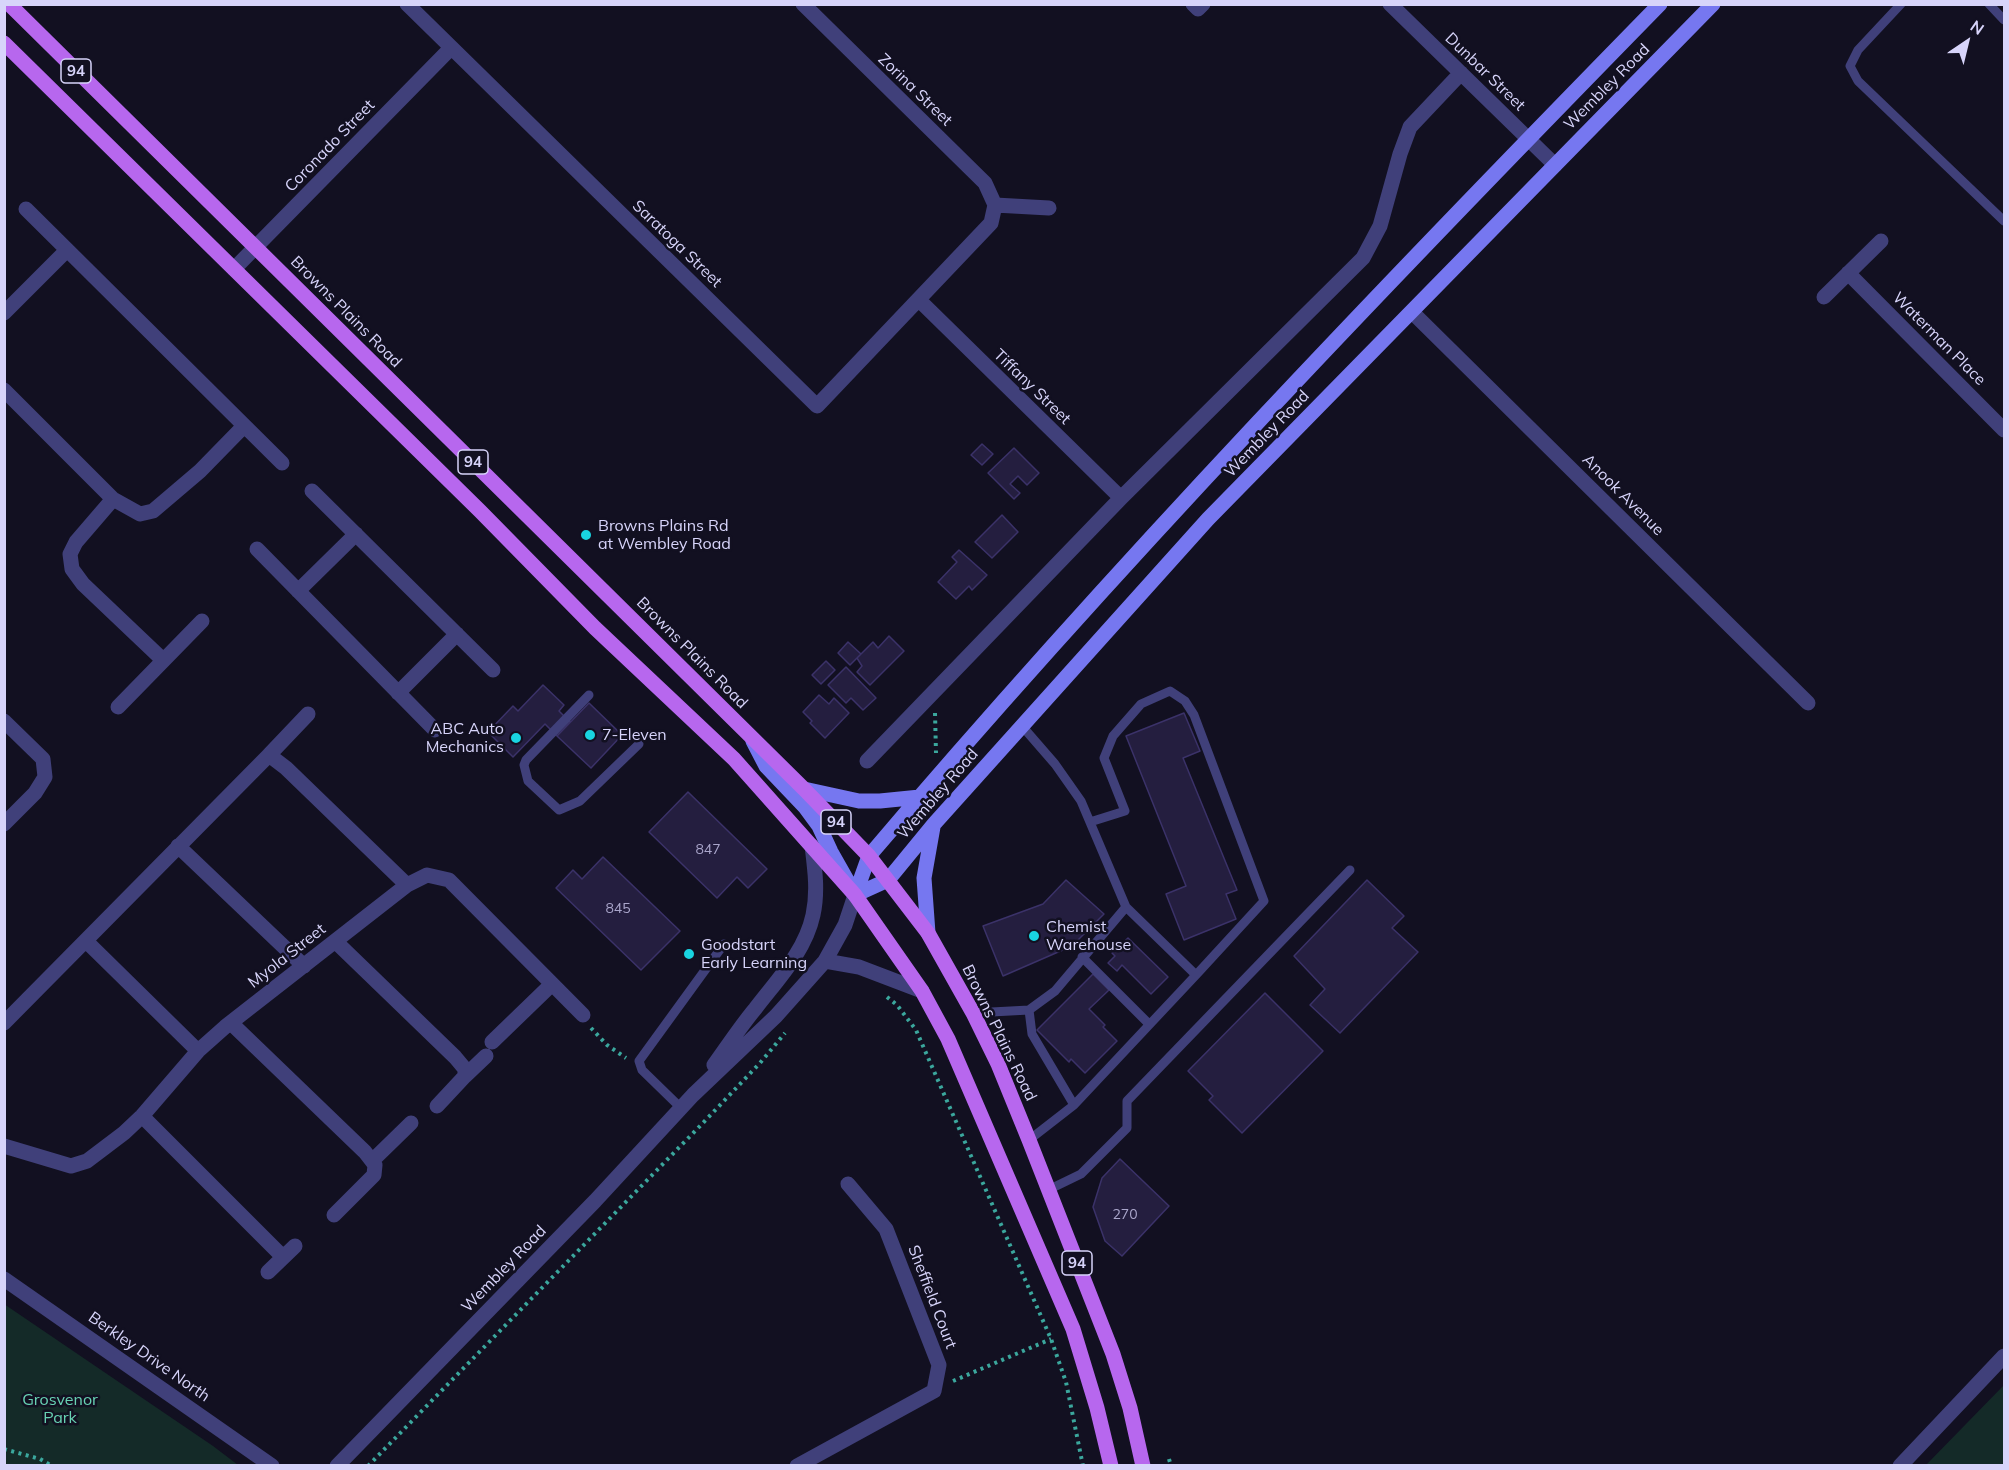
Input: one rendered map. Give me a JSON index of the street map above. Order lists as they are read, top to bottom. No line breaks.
{"streets":{"main road":["94","Wembley Road","Browns Plains Road"],"street":["Dunbar Street","Zorina Street","Coronado Street","Saratoga Street","Waterman Place","Tiffany Street","Anook Avenue","Myola Street","Sheffield Court","Berkley Drive North"]},"crossings":[["94","Wembley Road"],["94","Coronado Street"],["Dunbar Street","Wembley Road"],["Wembley Road","Browns Plains Road"],["Wembley Road","Anook Avenue"],["Coronado Street","Saratoga Street"],["Coronado Street","Browns Plains Road"],["Saratoga Street","Tiffany Street"]],"parks":["Grosvenor Park"],"places":["Browns Plains Rd at Wembley Road","7-Eleven","ABC Auto Mechanics","Chemist Warehouse","Goodstart Early Learning"],"house_numbers":["847","845","270"],"north":"top right"}
